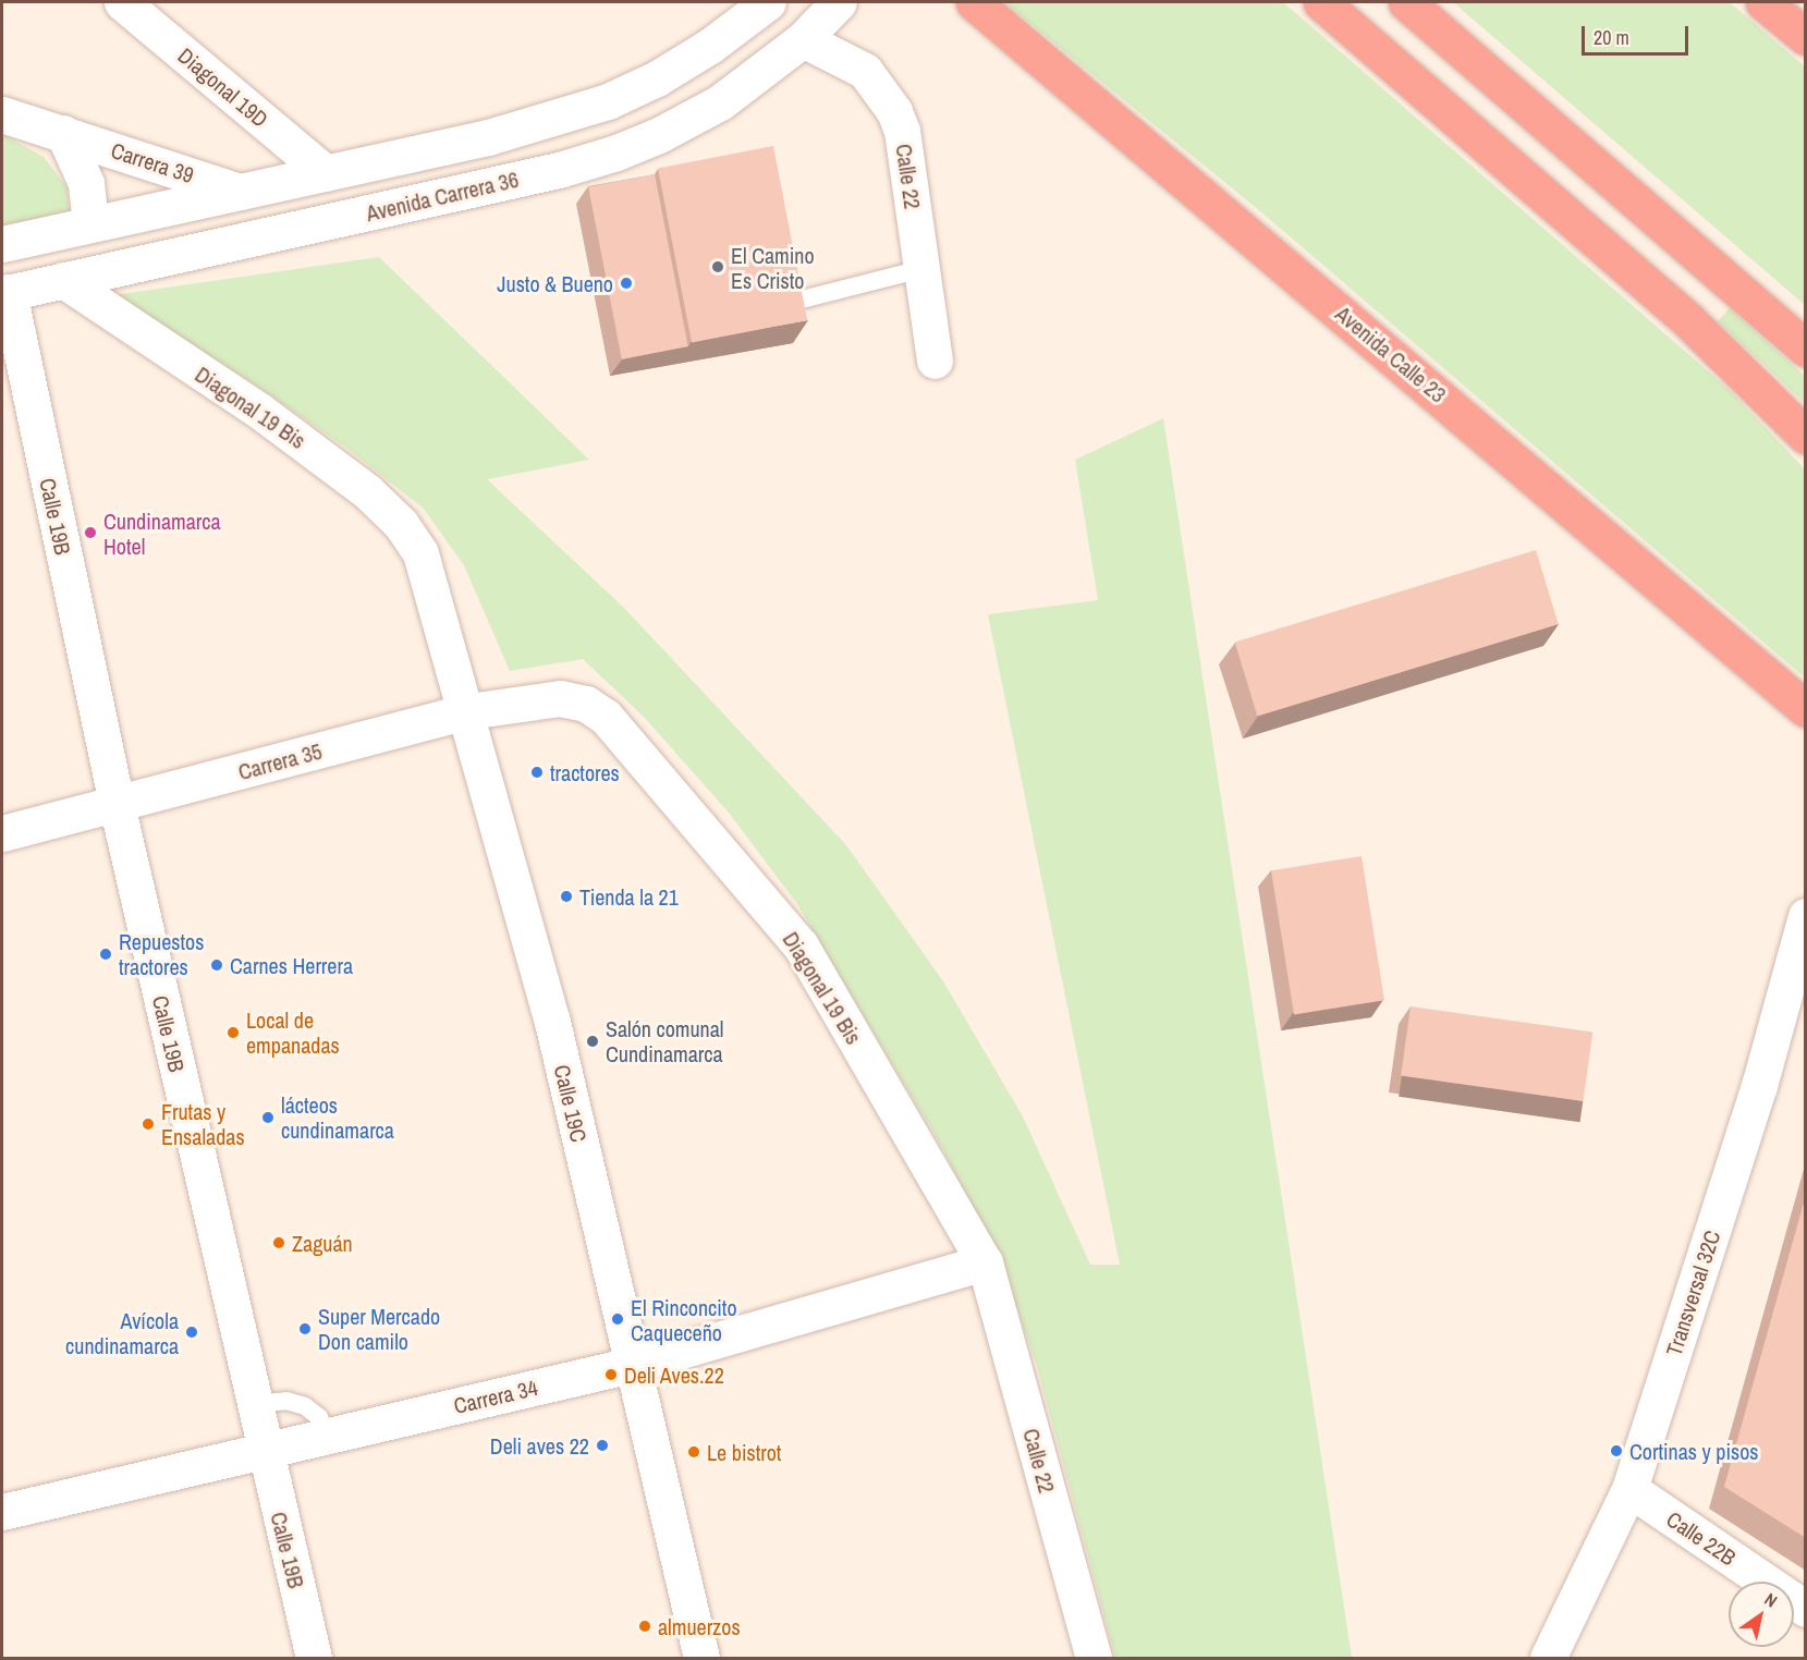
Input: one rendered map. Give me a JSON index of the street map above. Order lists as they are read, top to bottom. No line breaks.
{"streets":{"highway":["Avenida Calle 23"],"street":["Diagonal 19D","Carrera 39","Calle 22","Avenida Carrera 36","Diagonal 19 Bis","Calle 19B","Carrera 35","Calle 19C","Transversal 32C","Carrera 34","Calle 22B"]},"crossings":[["Calle 22","Avenida Carrera 36"],["Calle 22","Diagonal 19 Bis"],["Calle 22","Carrera 34"],["Avenida Carrera 36","Diagonal 19 Bis"],["Avenida Carrera 36","Calle 19B"],["Diagonal 19 Bis","Carrera 35"],["Diagonal 19 Bis","Calle 19C"],["Diagonal 19 Bis","Carrera 34"],["Calle 19B","Carrera 35"],["Calle 19B","Carrera 34"],["Carrera 35","Calle 19C"],["Calle 19C","Carrera 34"],["Transversal 32C","Calle 22B"]],"places":["El Camino Es Cristo","Justo & Bueno","Cundinamarca Hotel","tractores","Tienda la 21","Repuestos tractores","Carnes Herrera","Local de empanadas","Salón comunal Cundinamarca","lácteos cundinamarca","Frutas y Ensaladas","Zaguán","El Rinconcito Caqueceño","Super Mercado Don camilo","Avícola cundinamarca","Deli Aves.22","Deli aves 22","Cortinas y pisos","Le bistrot","almuerzos"],"scale_bar":"20 m","north":"top right"}
